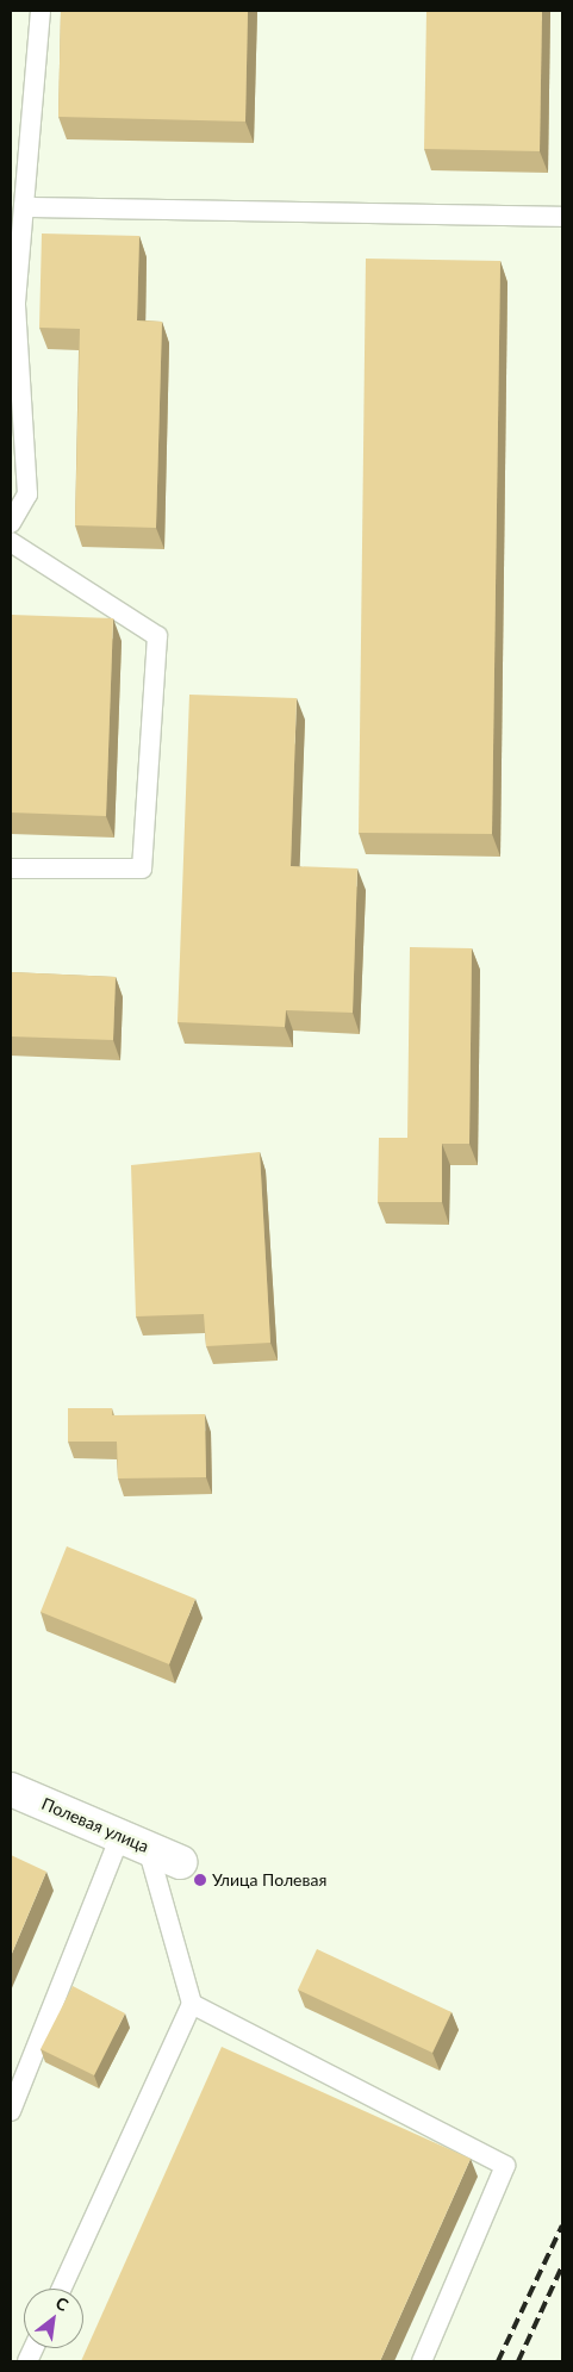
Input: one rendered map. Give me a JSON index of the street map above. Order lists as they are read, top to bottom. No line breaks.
{"streets":{"street":["Полевая улица"]},"places":["Улица Полевая"],"north":"top right"}
